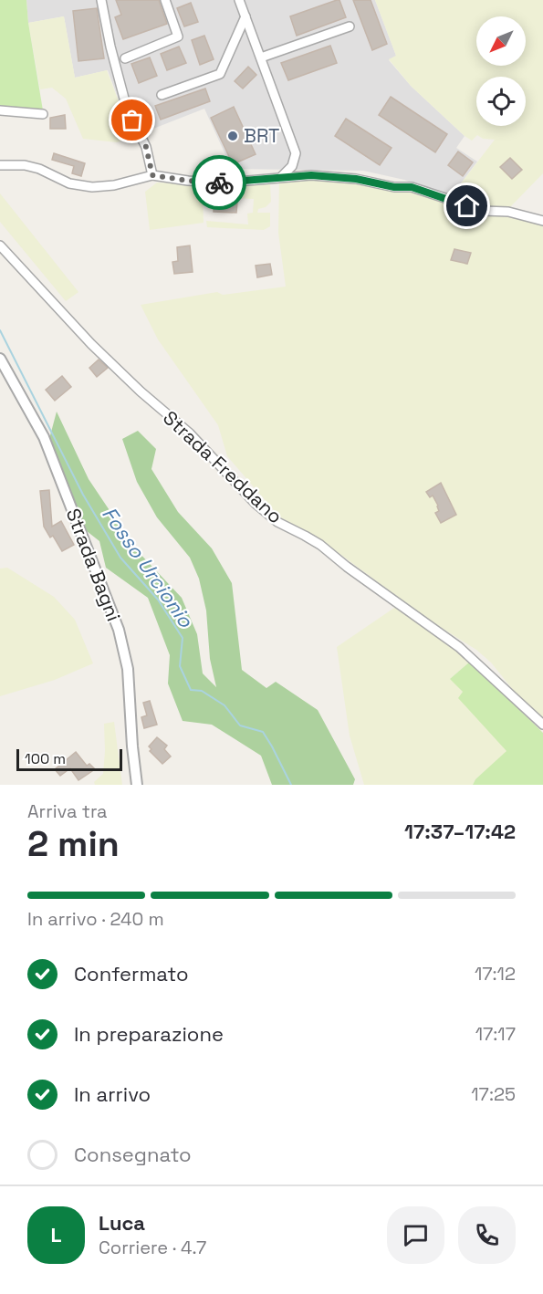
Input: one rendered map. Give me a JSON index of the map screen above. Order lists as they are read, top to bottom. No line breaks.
{"streets":{"street":["Strada Freddano","Strada Bagni"]},"water":["Fosso Urcionio"],"places":["BRT"],"scale_bar":"100 m","north":"bottom left","page":{"scale":"100 m","heading":["2 min","Arriva tra","17:37–17:42"],"panel":["Luca","Corriere · 4.7"],"bar":"In arrivo · 240 m","list":[["Confermato","17:12"],["In preparazione","17:17"],["In arrivo","17:25"],"Consegnato"],"round":"L"}}
